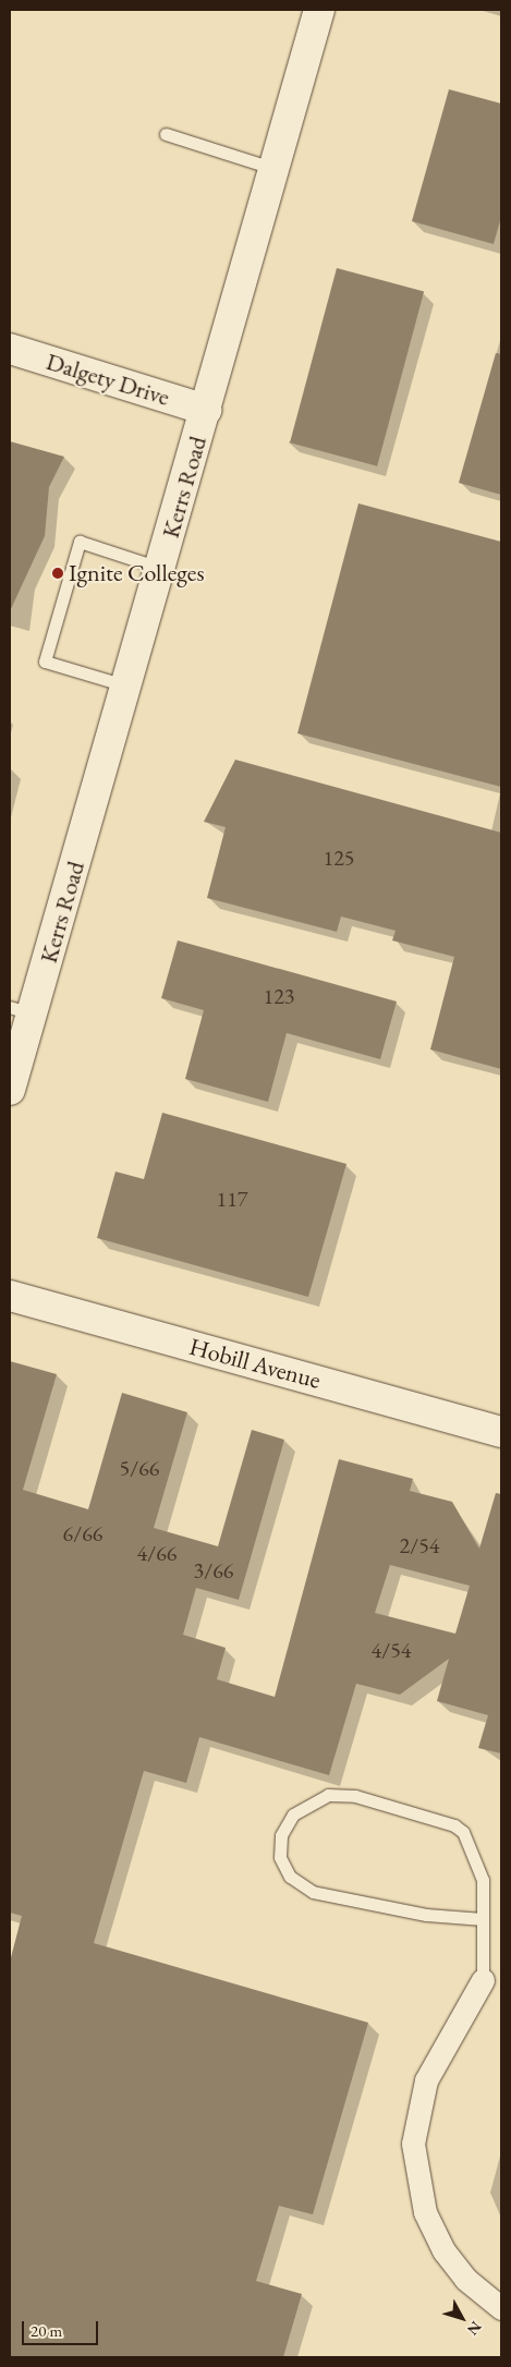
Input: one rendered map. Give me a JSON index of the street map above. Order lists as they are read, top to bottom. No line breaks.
{"streets":{"main road":["Dalgety Drive","Kerrs Road","Hobill Avenue"]},"crossings":[["Dalgety Drive","Kerrs Road"]],"places":["Ignite Colleges"],"house_numbers":["125","123","117","5/66","6/66","2/54","4/66","3/66","4/54"],"scale_bar":"20 m","north":"bottom right"}
